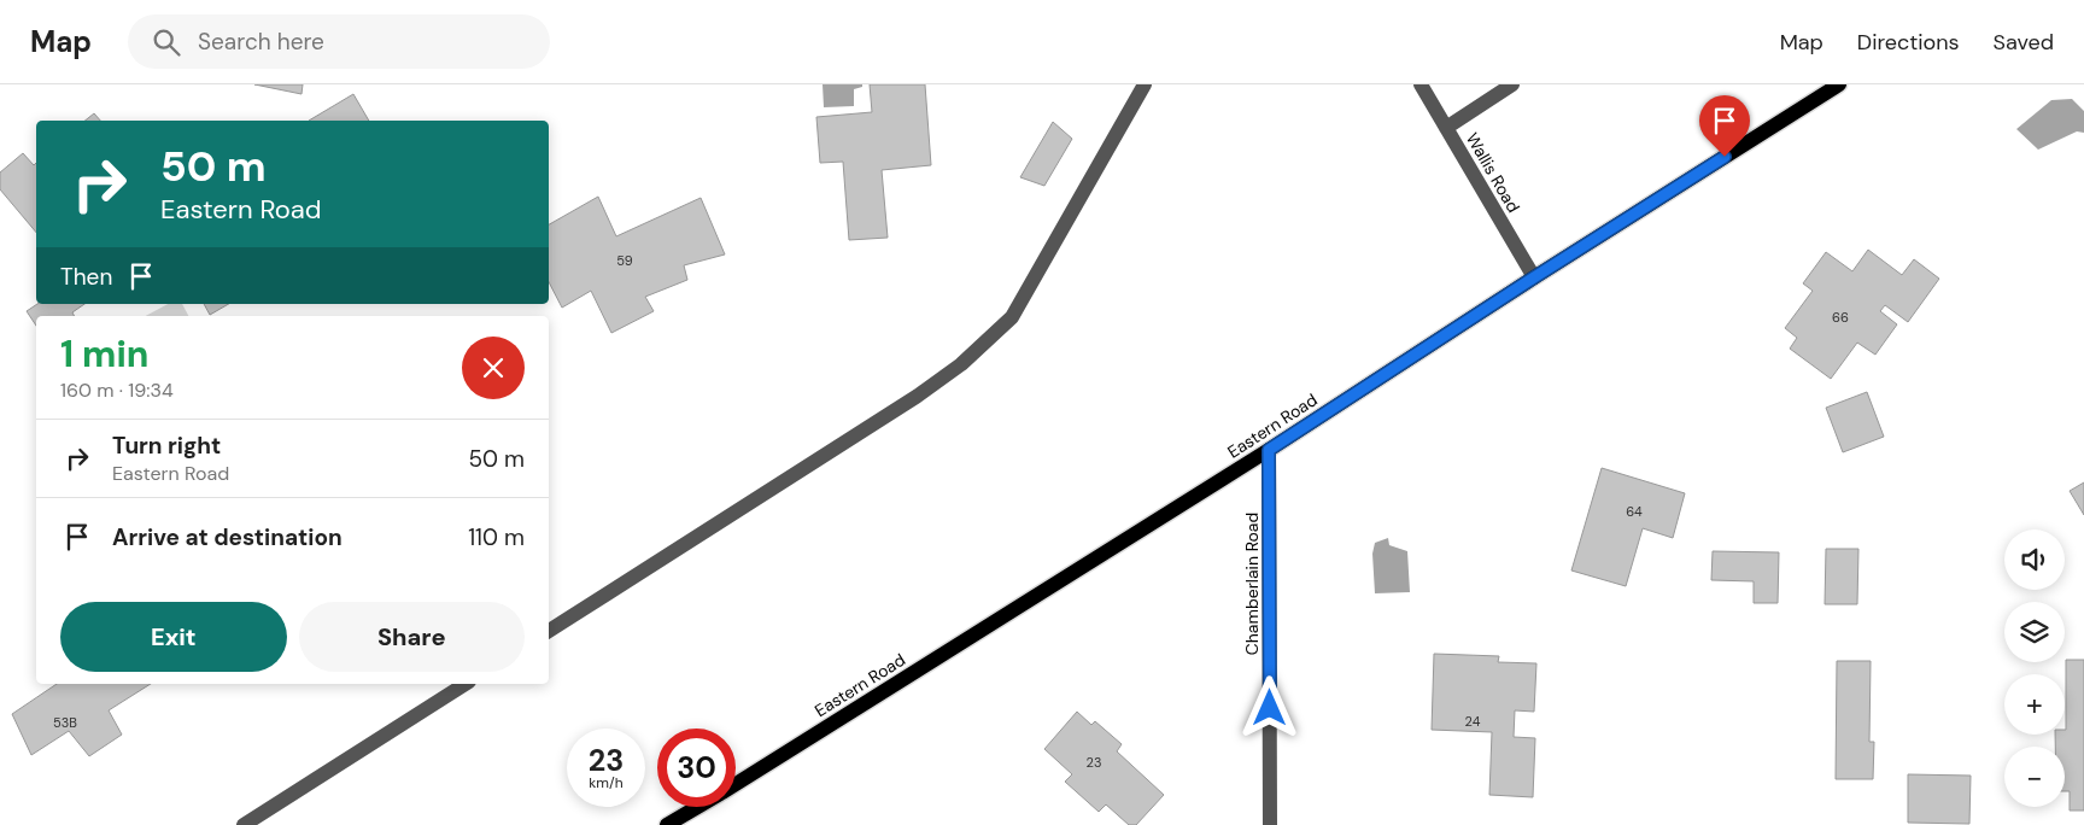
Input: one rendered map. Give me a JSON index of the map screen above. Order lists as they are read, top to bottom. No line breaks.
{"streets":{"main road":["Eastern Road"],"street":["Wallis Road","Chamberlain Road"]},"crossings":[["Wallis Road","Eastern Road"],["Eastern Road","Chamberlain Road"]],"house_numbers":["59","66","64","24","53B","23"],"page":{"header":"Map","search":"Search here","nav":["Map","Directions","Saved"],"turn":["50 m","Eastern Road"],"then":"Then","heading":["1 min","160 m · 19:34"],"list":[{"name":"Turn right","note":"Eastern Road","value":"50 m"},{"name":"Arrive at destination","value":"110 m"}],"map_buttons":["+","−"],"buttons":["Exit","Share"],"speed":"23 km/h","limit":"30"}}
